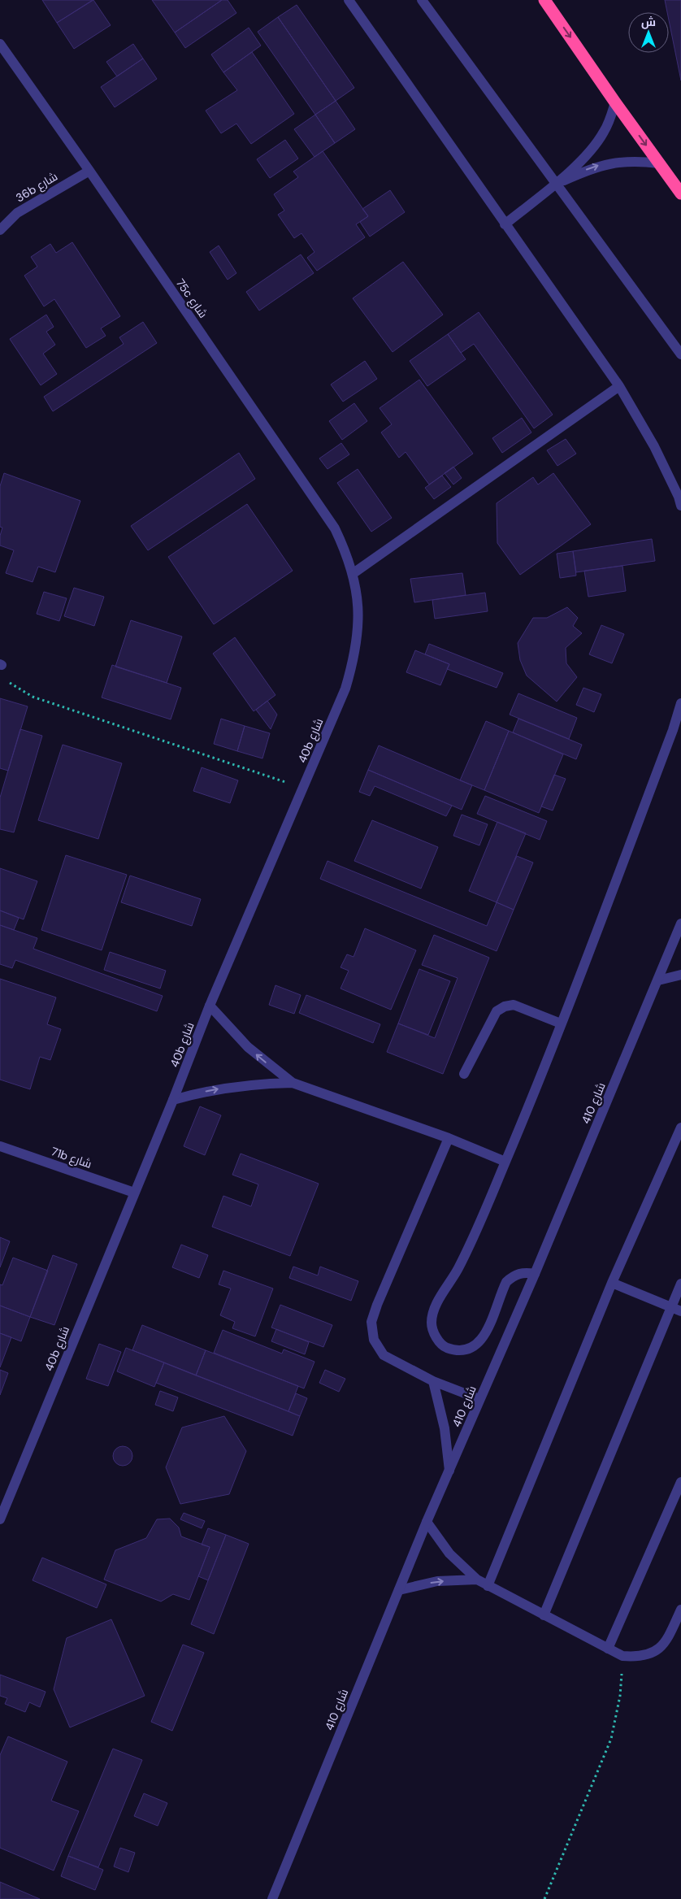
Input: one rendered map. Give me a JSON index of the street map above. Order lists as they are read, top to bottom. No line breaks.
{"streets":{"street":["36b شارع","75c شارع","40b شارع","شارع 410","71b شارع"]},"crossings":[["36b شارع","75c شارع"],["75c شارع","40b شارع"],["40b شارع","71b شارع"]],"north":"top"}
